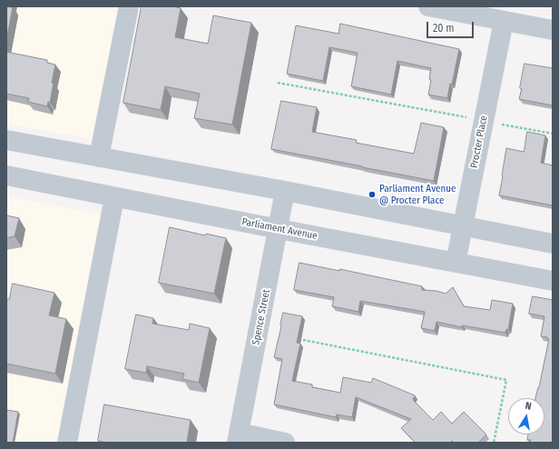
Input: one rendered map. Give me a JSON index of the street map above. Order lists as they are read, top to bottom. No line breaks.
{"streets":{"street":["Procter Place","Parliament Avenue","Spence Street"]},"crossings":[["Procter Place","Parliament Avenue"],["Parliament Avenue","Spence Street"]],"places":["Parliament Avenue @ Procter Place"],"scale_bar":"20 m","north":"top"}
